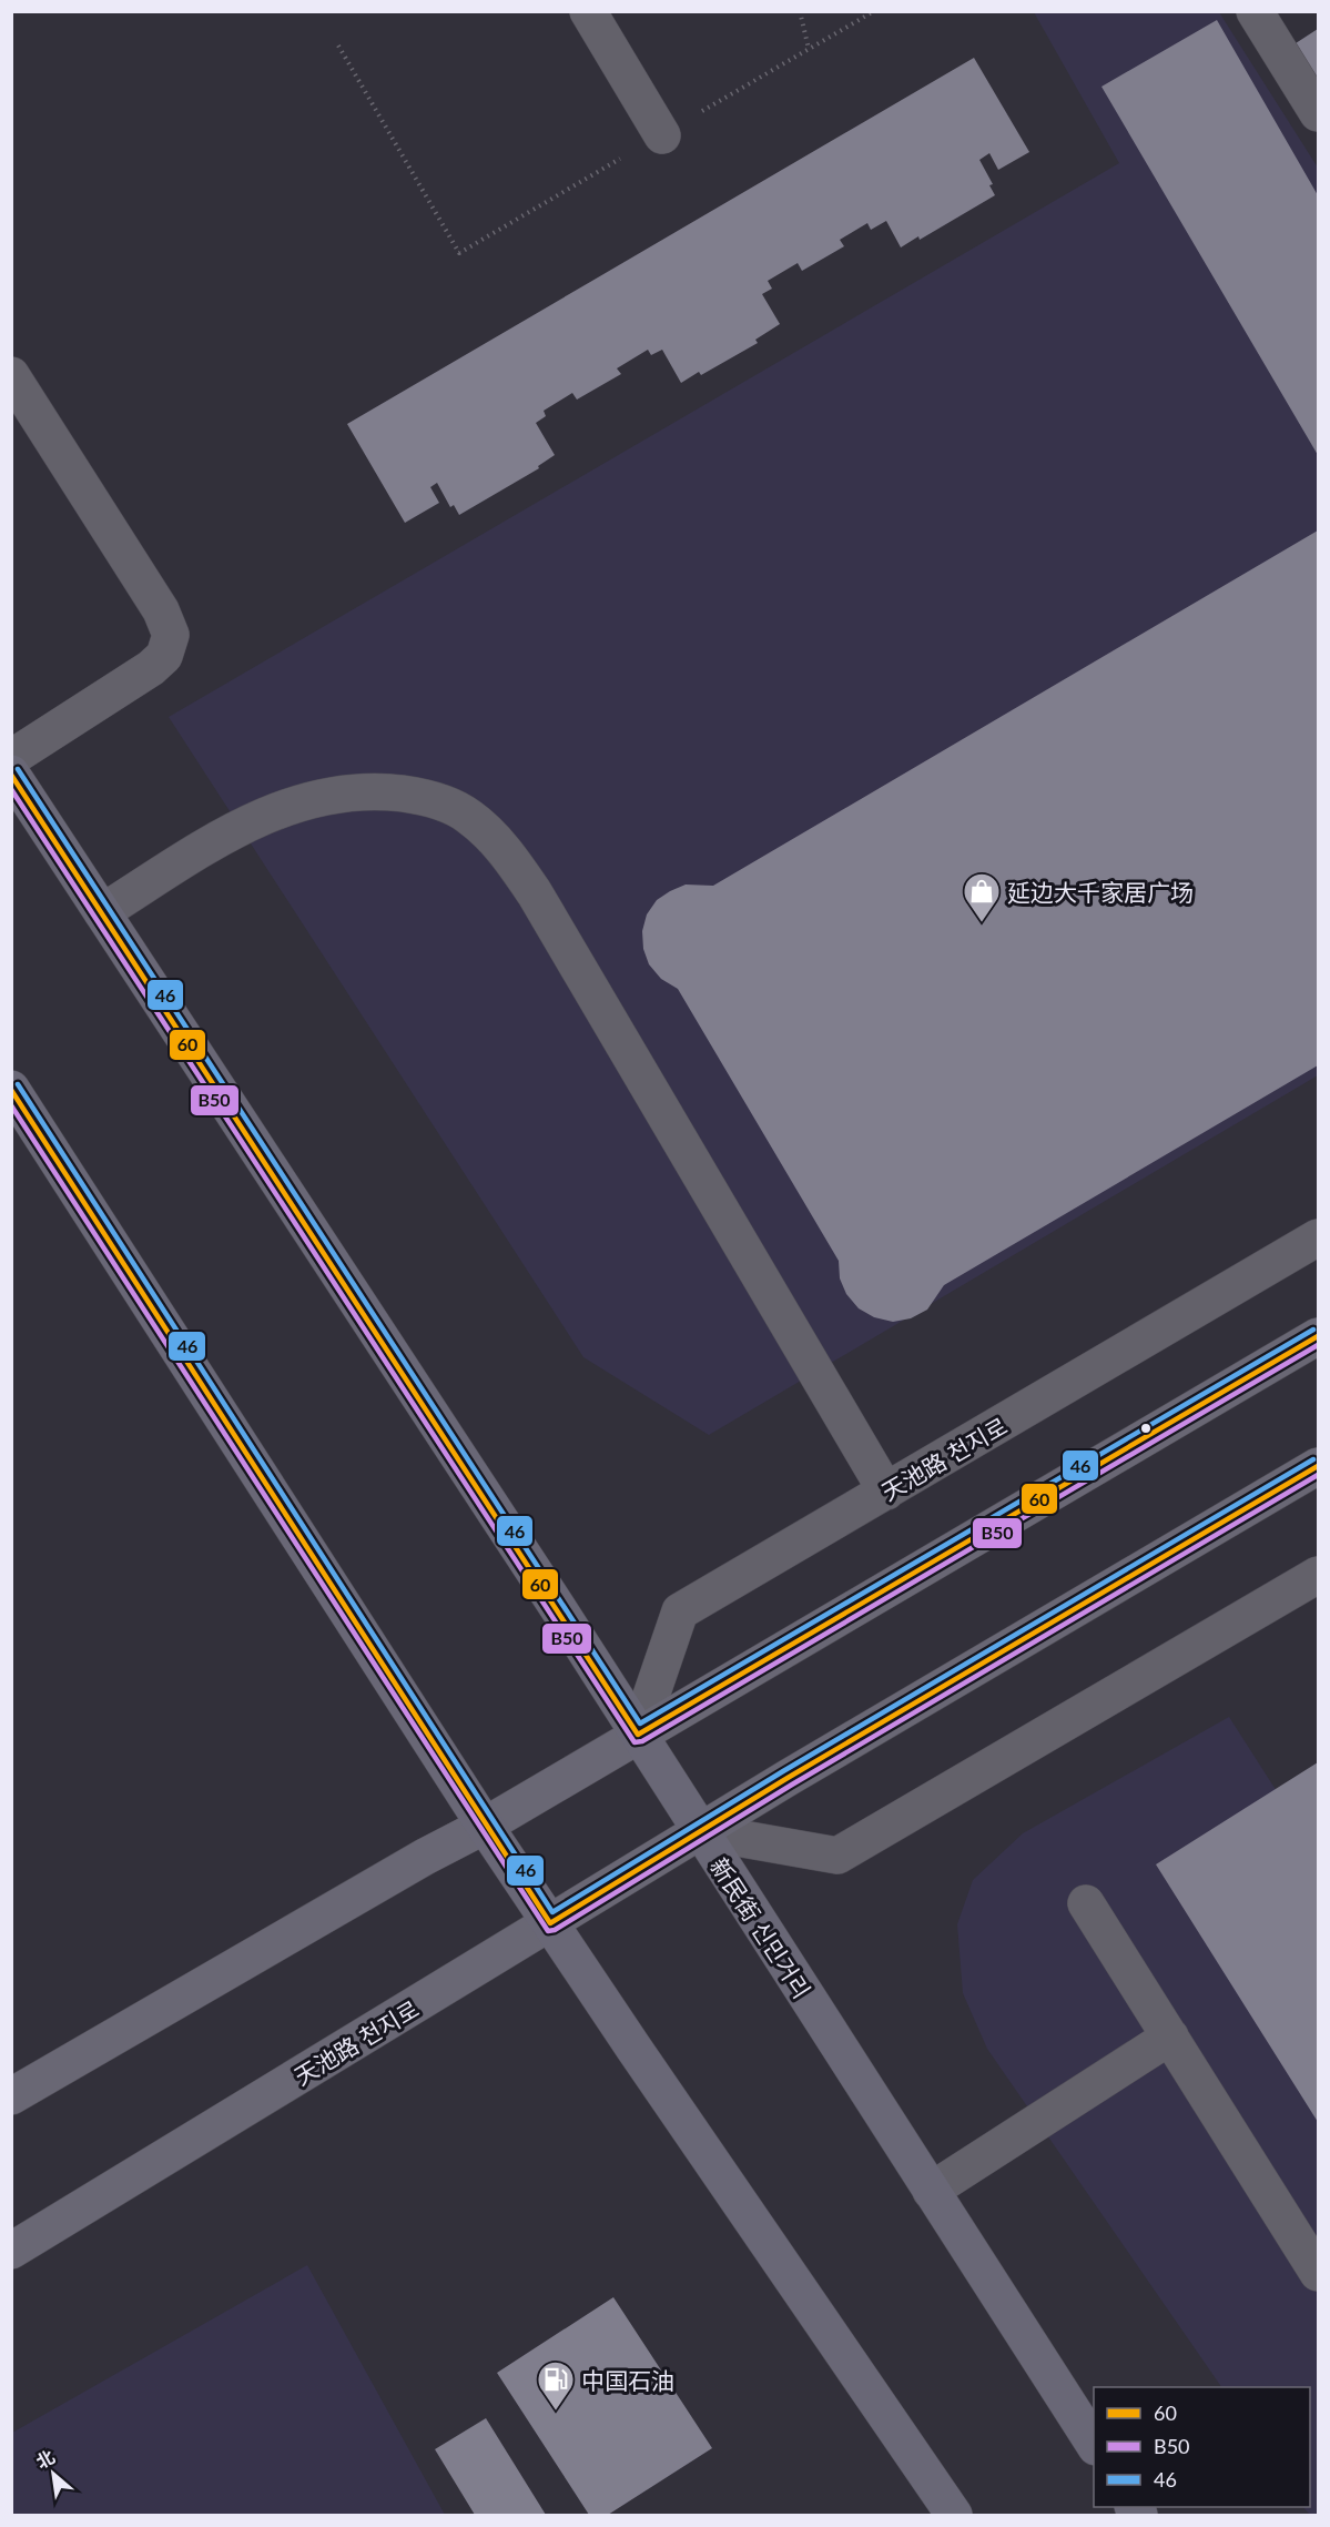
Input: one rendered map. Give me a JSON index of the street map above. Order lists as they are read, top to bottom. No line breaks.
{"streets":{"highway":["新民街 신민거리"],"main road":["天池路 천지로"]},"crossings":[["天池路 천지로","新民街 신민거리"]],"places":{"shop":["延边大千家居广场"],"fuel station":["中国石油"]},"lines":["transit line 46","transit line 60","transit line B50"],"legend":["60","B50","46"],"north":"top left"}
